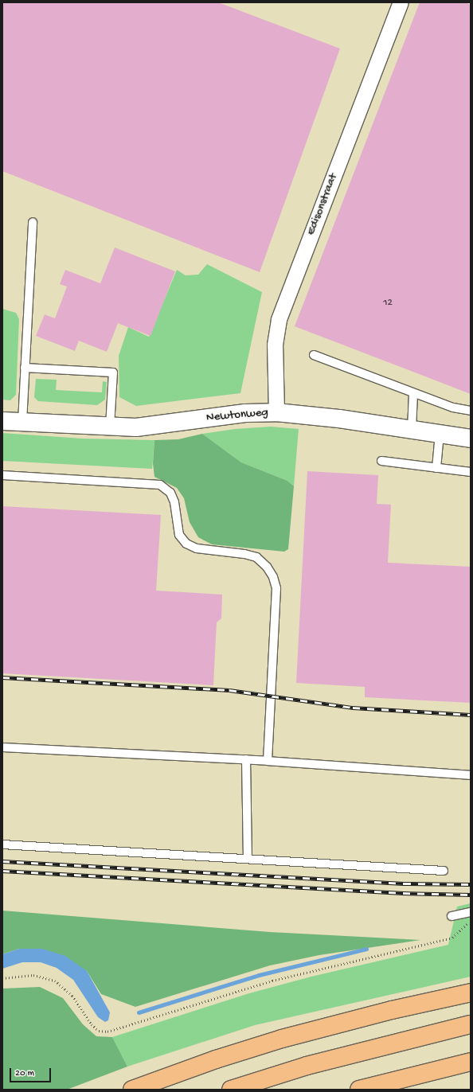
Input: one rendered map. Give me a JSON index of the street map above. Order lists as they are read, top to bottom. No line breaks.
{"streets":{"street":["Edisonstraat","Newtonweg"]},"crossings":[["Edisonstraat","Newtonweg"]],"house_numbers":["12"],"scale_bar":"20 m"}
